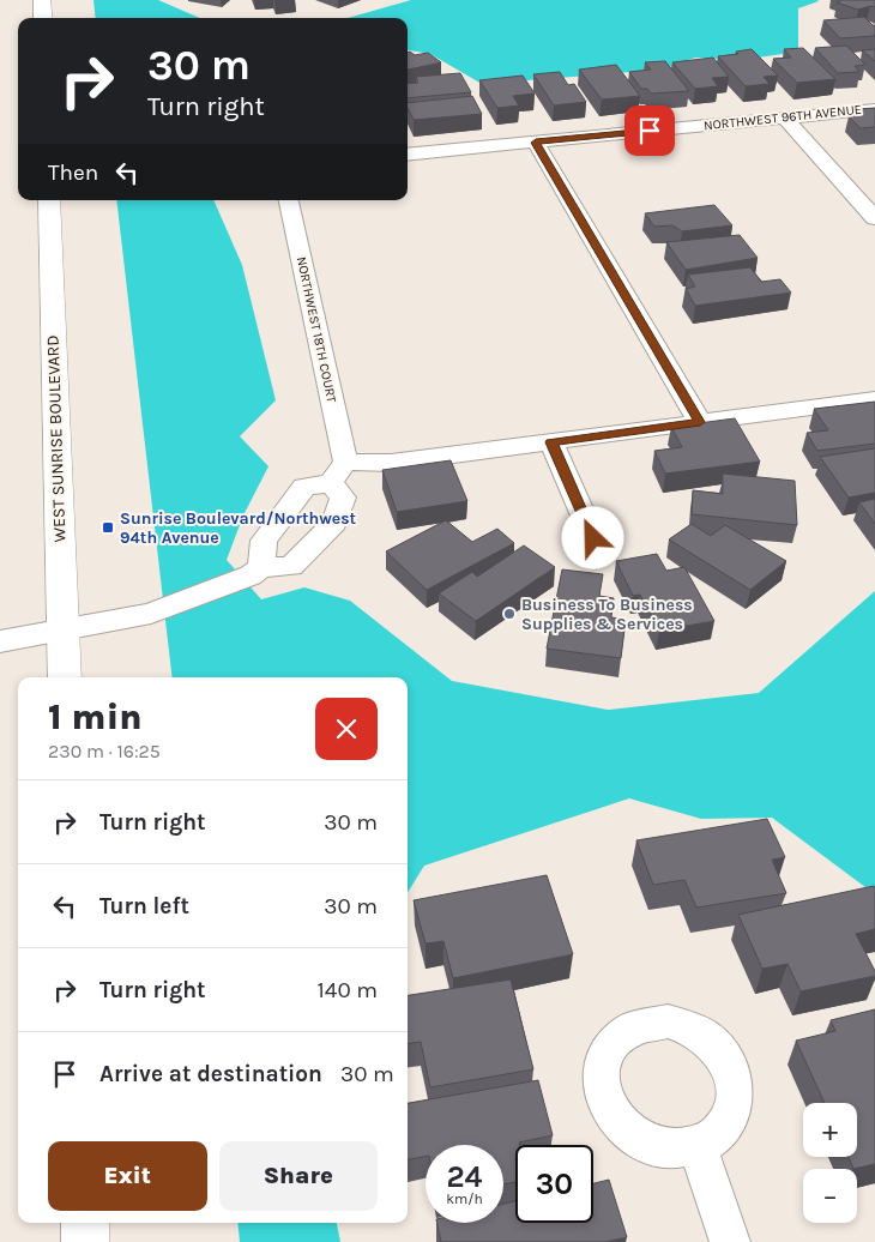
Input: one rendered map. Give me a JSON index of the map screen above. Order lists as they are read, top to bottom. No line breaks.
{"streets":{"highway":["WEST SUNRISE BOULEVARD"],"street":["NORTHWEST 96TH AVENUE","NORTHWEST 18TH COURT"]},"places":{"transit":["Sunrise Boulevard/Northwest 94th Avenue"],"other":["Business To Business Supplies & Services"]},"page":{"turn":["30 m","Turn right"],"then":"Then","heading":["1 min","230 m · 16:25"],"list":[{"name":"Turn right","value":"30 m"},{"name":"Turn left","value":"30 m"},{"name":"Turn right","value":"140 m"},{"name":"Arrive at destination","value":"30 m"}],"map_buttons":["+","−"],"buttons":["Exit","Share"],"speed":"24 km/h","limit":"30"}}
